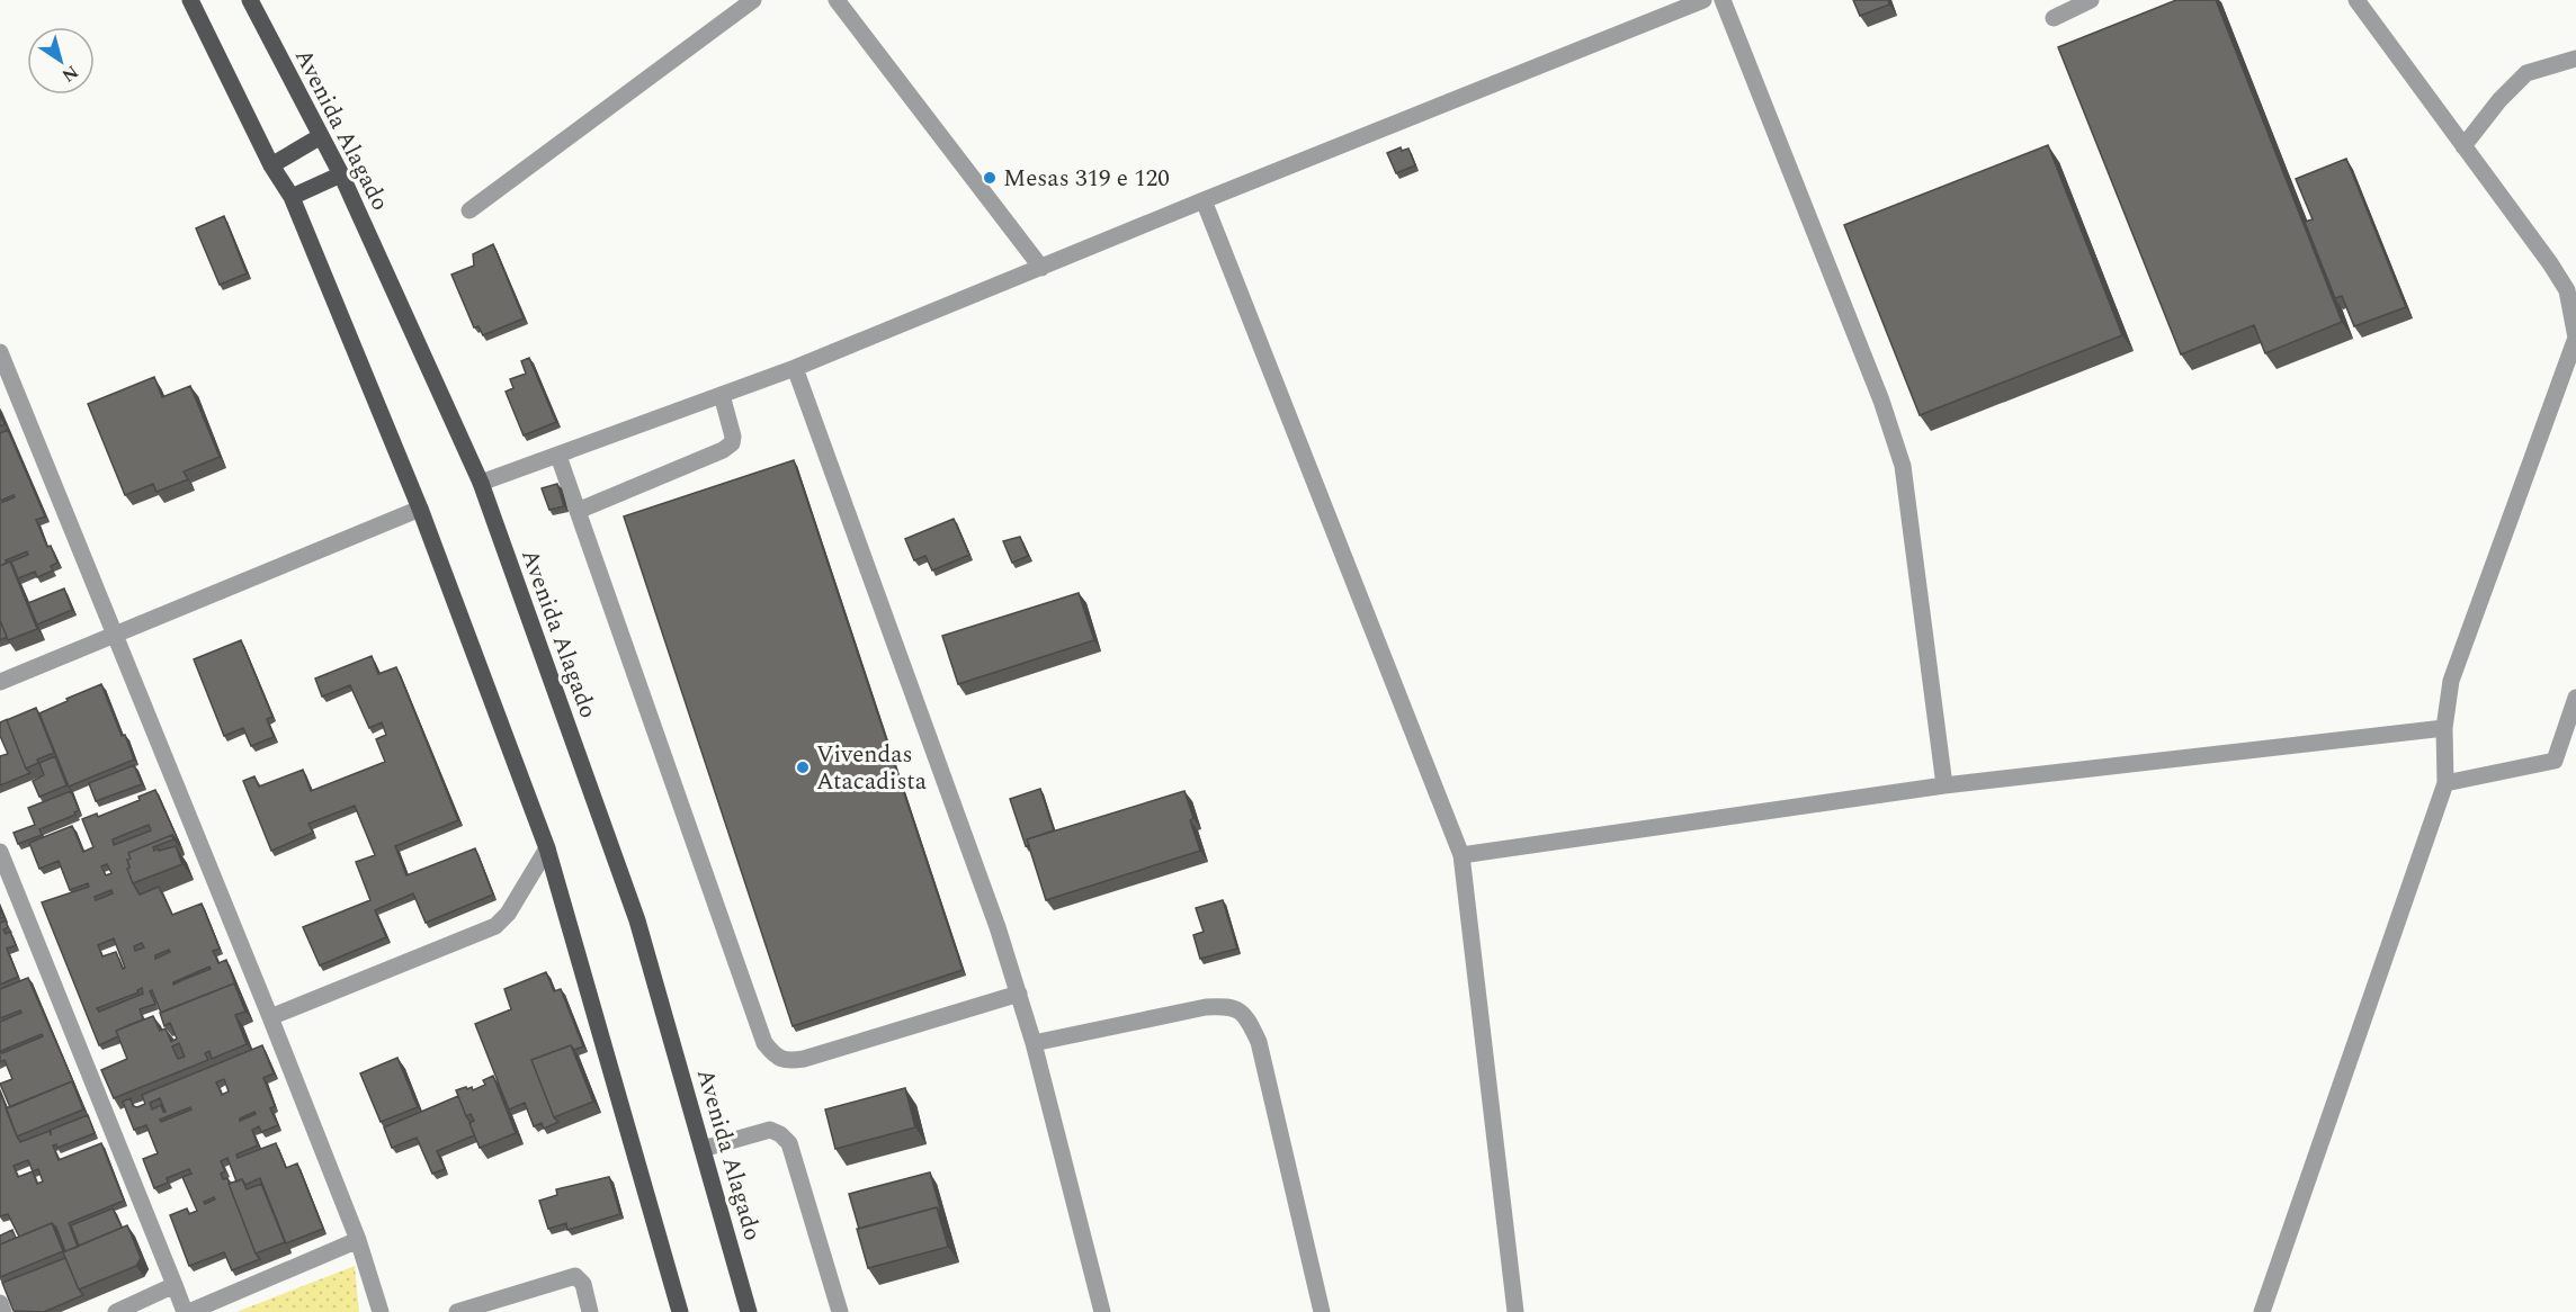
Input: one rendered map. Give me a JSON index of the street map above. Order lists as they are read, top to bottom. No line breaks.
{"streets":{"main road":["Avenida Alagado"]},"places":["Mesas 319 e 120","Vivendas Atacadista"],"north":"bottom right"}
